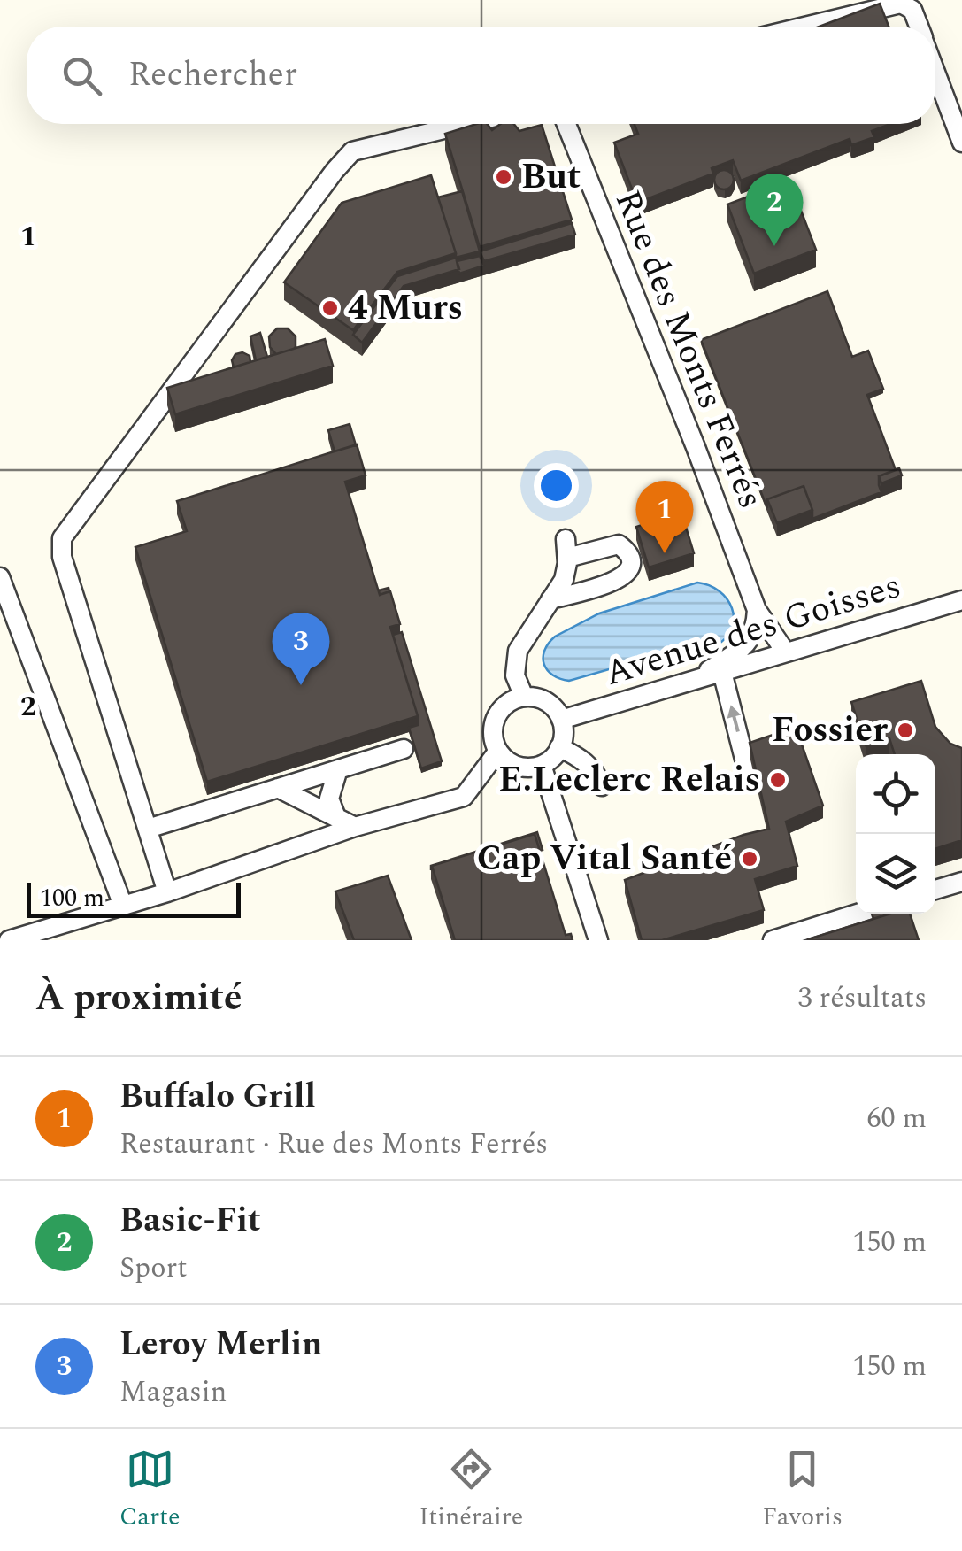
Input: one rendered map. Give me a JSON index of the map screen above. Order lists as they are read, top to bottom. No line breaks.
{"streets":{"street":["Rue des Monts Ferrés","Avenue des Goisses"]},"crossings":[["Rue des Monts Ferrés","Avenue des Goisses"]],"places":["But","4 Murs","Fossier","E.Leclerc Relais","Cap Vital Santé"],"scale_bar":"100 m","page":{"search":"Rechercher","pins":["2","1","3"],"scale":"100 m","heading":["À proximité","3 résultats"],"list":[{"mark":"1","name":"Buffalo Grill","note":"Restaurant · Rue des Monts Ferrés","value":"60 m"},{"mark":"2","name":"Basic-Fit","note":"Sport","value":"150 m"},{"mark":"3","name":"Leroy Merlin","note":"Magasin","value":"150 m"}],"nav":["Carte","Itinéraire","Favoris"]},"grid":{"rows":["1","2"]}}
